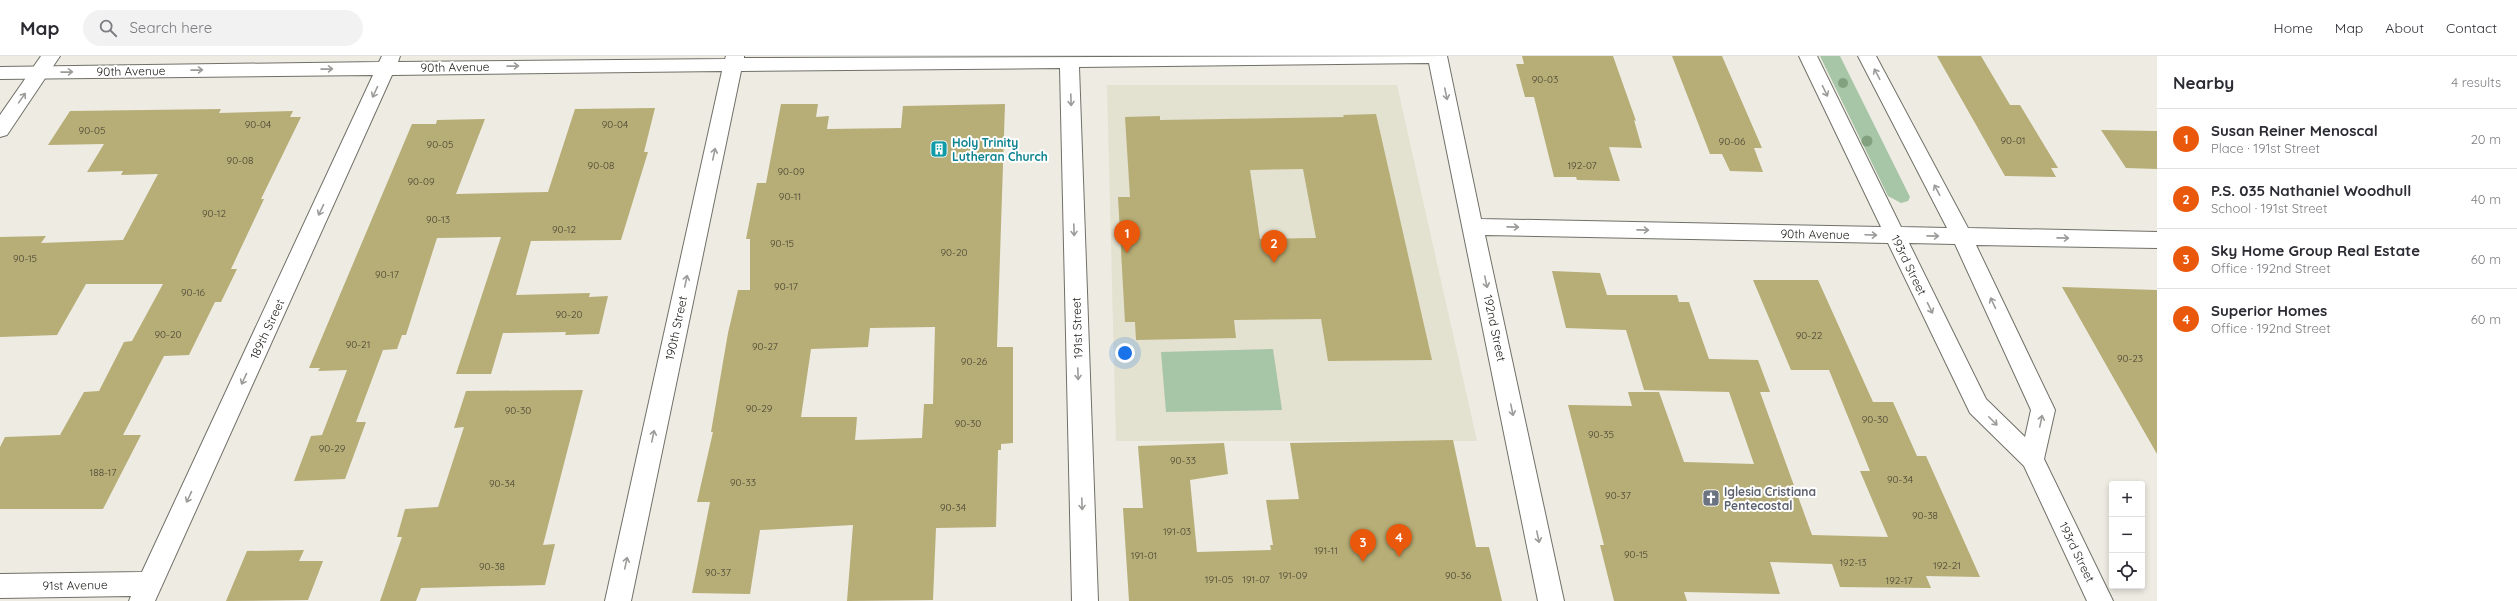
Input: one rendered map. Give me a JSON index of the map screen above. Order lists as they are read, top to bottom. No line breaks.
{"streets":{"street":["90th Avenue","193rd Street","190th Street","191st Street","192nd Street","189th Street","91st Avenue"]},"crossings":[["90th Avenue","193rd Street"],["90th Avenue","190th Street"],["90th Avenue","191st Street"],["90th Avenue","192nd Street"],["90th Avenue","189th Street"],["189th Street","91st Avenue"]],"one_way":["90th Avenue","190th Street","191st Street","192nd Street","189th Street"],"places":{"building":["Holy Trinity Lutheran Church"],"church":["Iglesia Cristiana Pentecostal"]},"house_numbers":["90-03","90-04","90-04","90-05","90-01","90-06","90-05","90-08","90-08","192-07","90-09","90-09","90-11","90-12","90-13","90-12","90-15","90-20","90-15","90-17","90-17","90-16","90-20","90-20","90-22","90-21","90-27","90-23","90-26","90-29","90-30","90-30","90-30","90-35","90-29","90-33","188-17","90-34","90-33","90-34","90-37","90-34","90-38","191-03","191-11","90-15","191-01","192-13","192-21","90-38","90-37","191-09","90-36","191-05","191-07","192-17"],"page":{"header":"Map","search":"Search here","nav":["Home","Map","About","Contact"],"heading":["Nearby","4 results"],"list":[{"mark":"1","name":"Susan Reiner Menoscal","note":"Place · 191st Street","value":"20 m"},{"mark":"2","name":"P.S. 035 Nathaniel Woodhull","note":"School · 191st Street","value":"40 m"},{"mark":"3","name":"Sky Home Group Real Estate","note":"Office · 192nd Street","value":"60 m"},{"mark":"4","name":"Superior Homes","note":"Office · 192nd Street","value":"60 m"}],"pins":["1","2","4","3"],"map_buttons":["+","−"]}}
